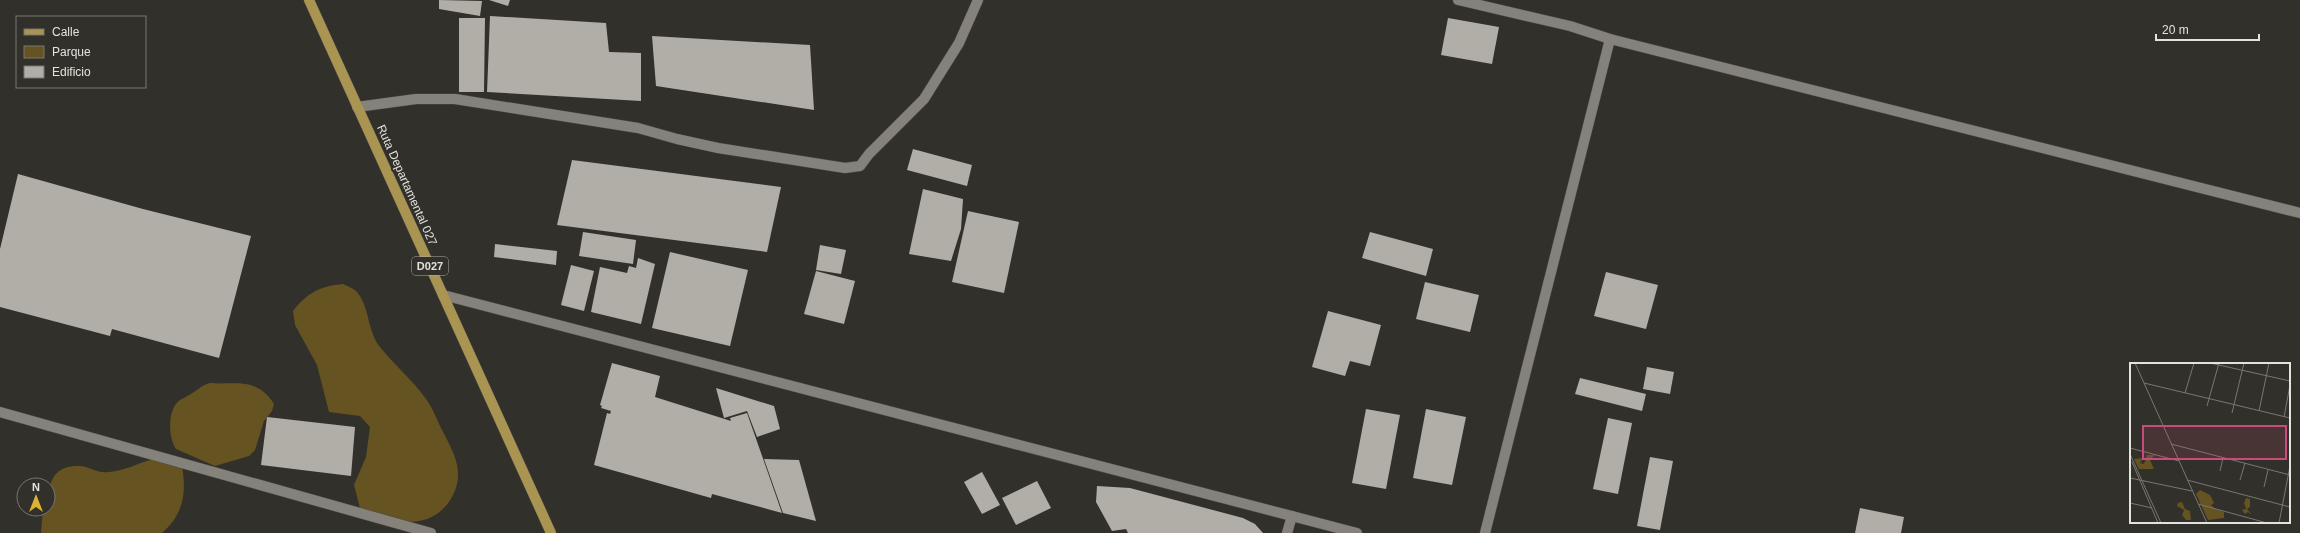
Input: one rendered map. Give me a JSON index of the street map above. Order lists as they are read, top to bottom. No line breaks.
{"streets":{"main road":["Ruta Departamental 027","D027"]},"legend":["Calle","Parque","Edificio"],"scale_bar":"20 m","north":"top"}
